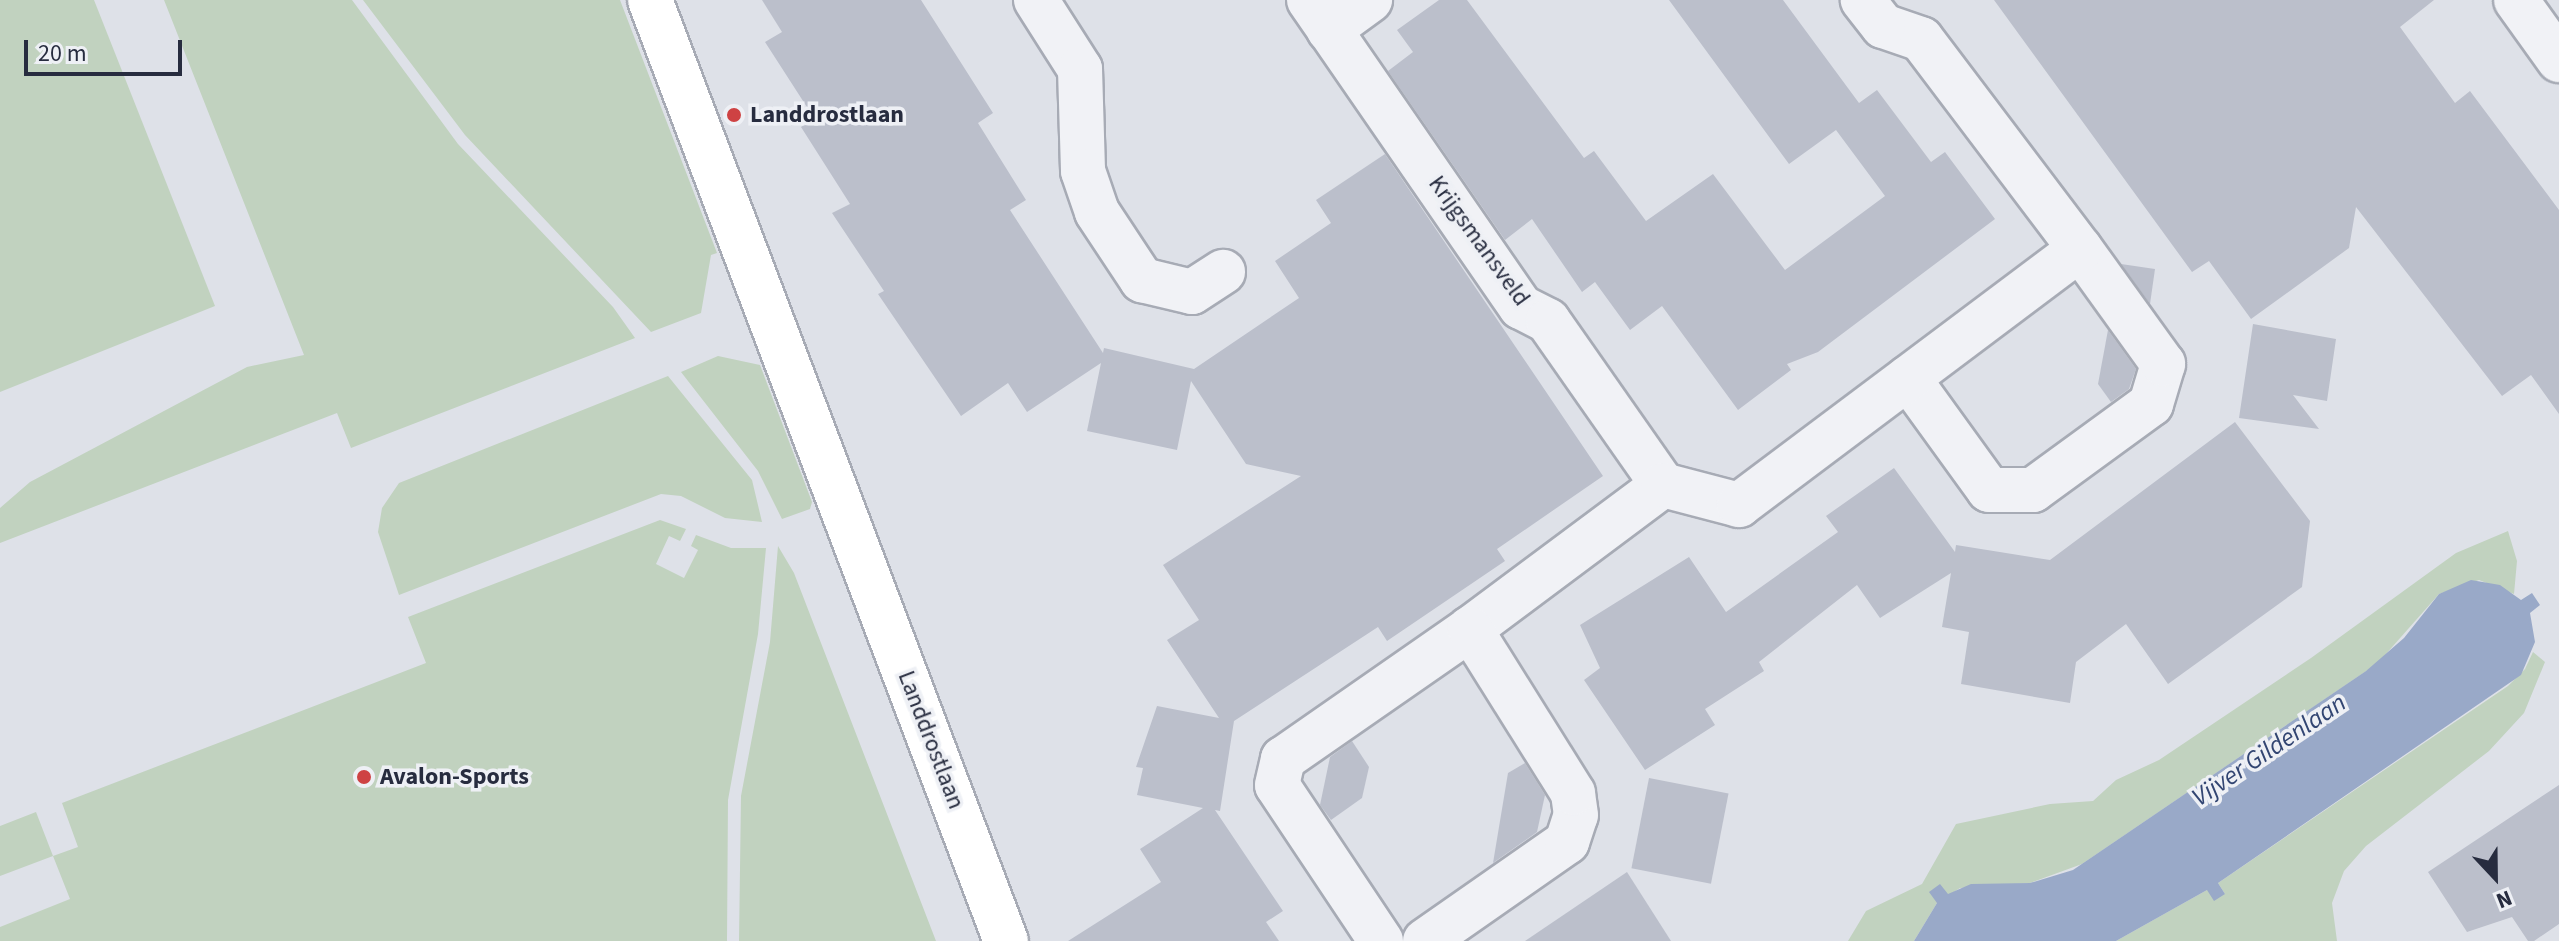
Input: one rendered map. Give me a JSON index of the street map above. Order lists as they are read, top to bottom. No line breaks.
{"streets":{"street":["Krijgsmansveld","Landdrostlaan"]},"water":["Vijver Gildenlaan"],"places":["Landdrostlaan","Avalon-Sports"],"scale_bar":"20 m","north":"bottom"}
